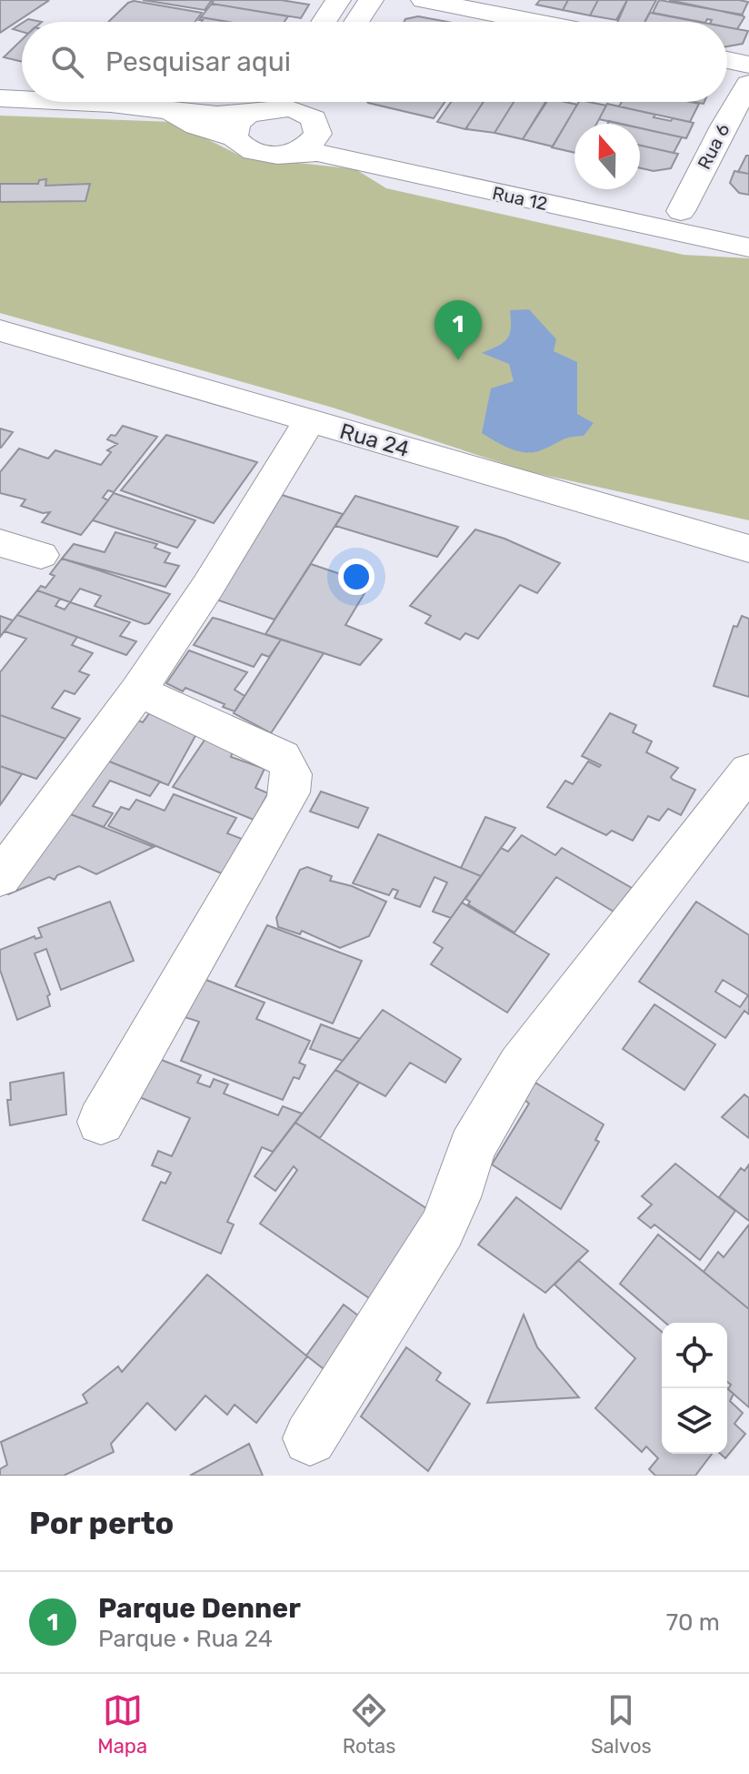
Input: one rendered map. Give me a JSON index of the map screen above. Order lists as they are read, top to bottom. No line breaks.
{"streets":{"street":["Rua 6","Rua 12","Rua 24"]},"crossings":[["Rua 6","Rua 12"]],"north":"top","page":{"search":"Pesquisar aqui","pins":"1","heading":"Por perto","list":[{"mark":"1","name":"Parque Denner","note":"Parque · Rua 24","value":"70 m"}],"nav":["Mapa","Rotas","Salvos"]}}
